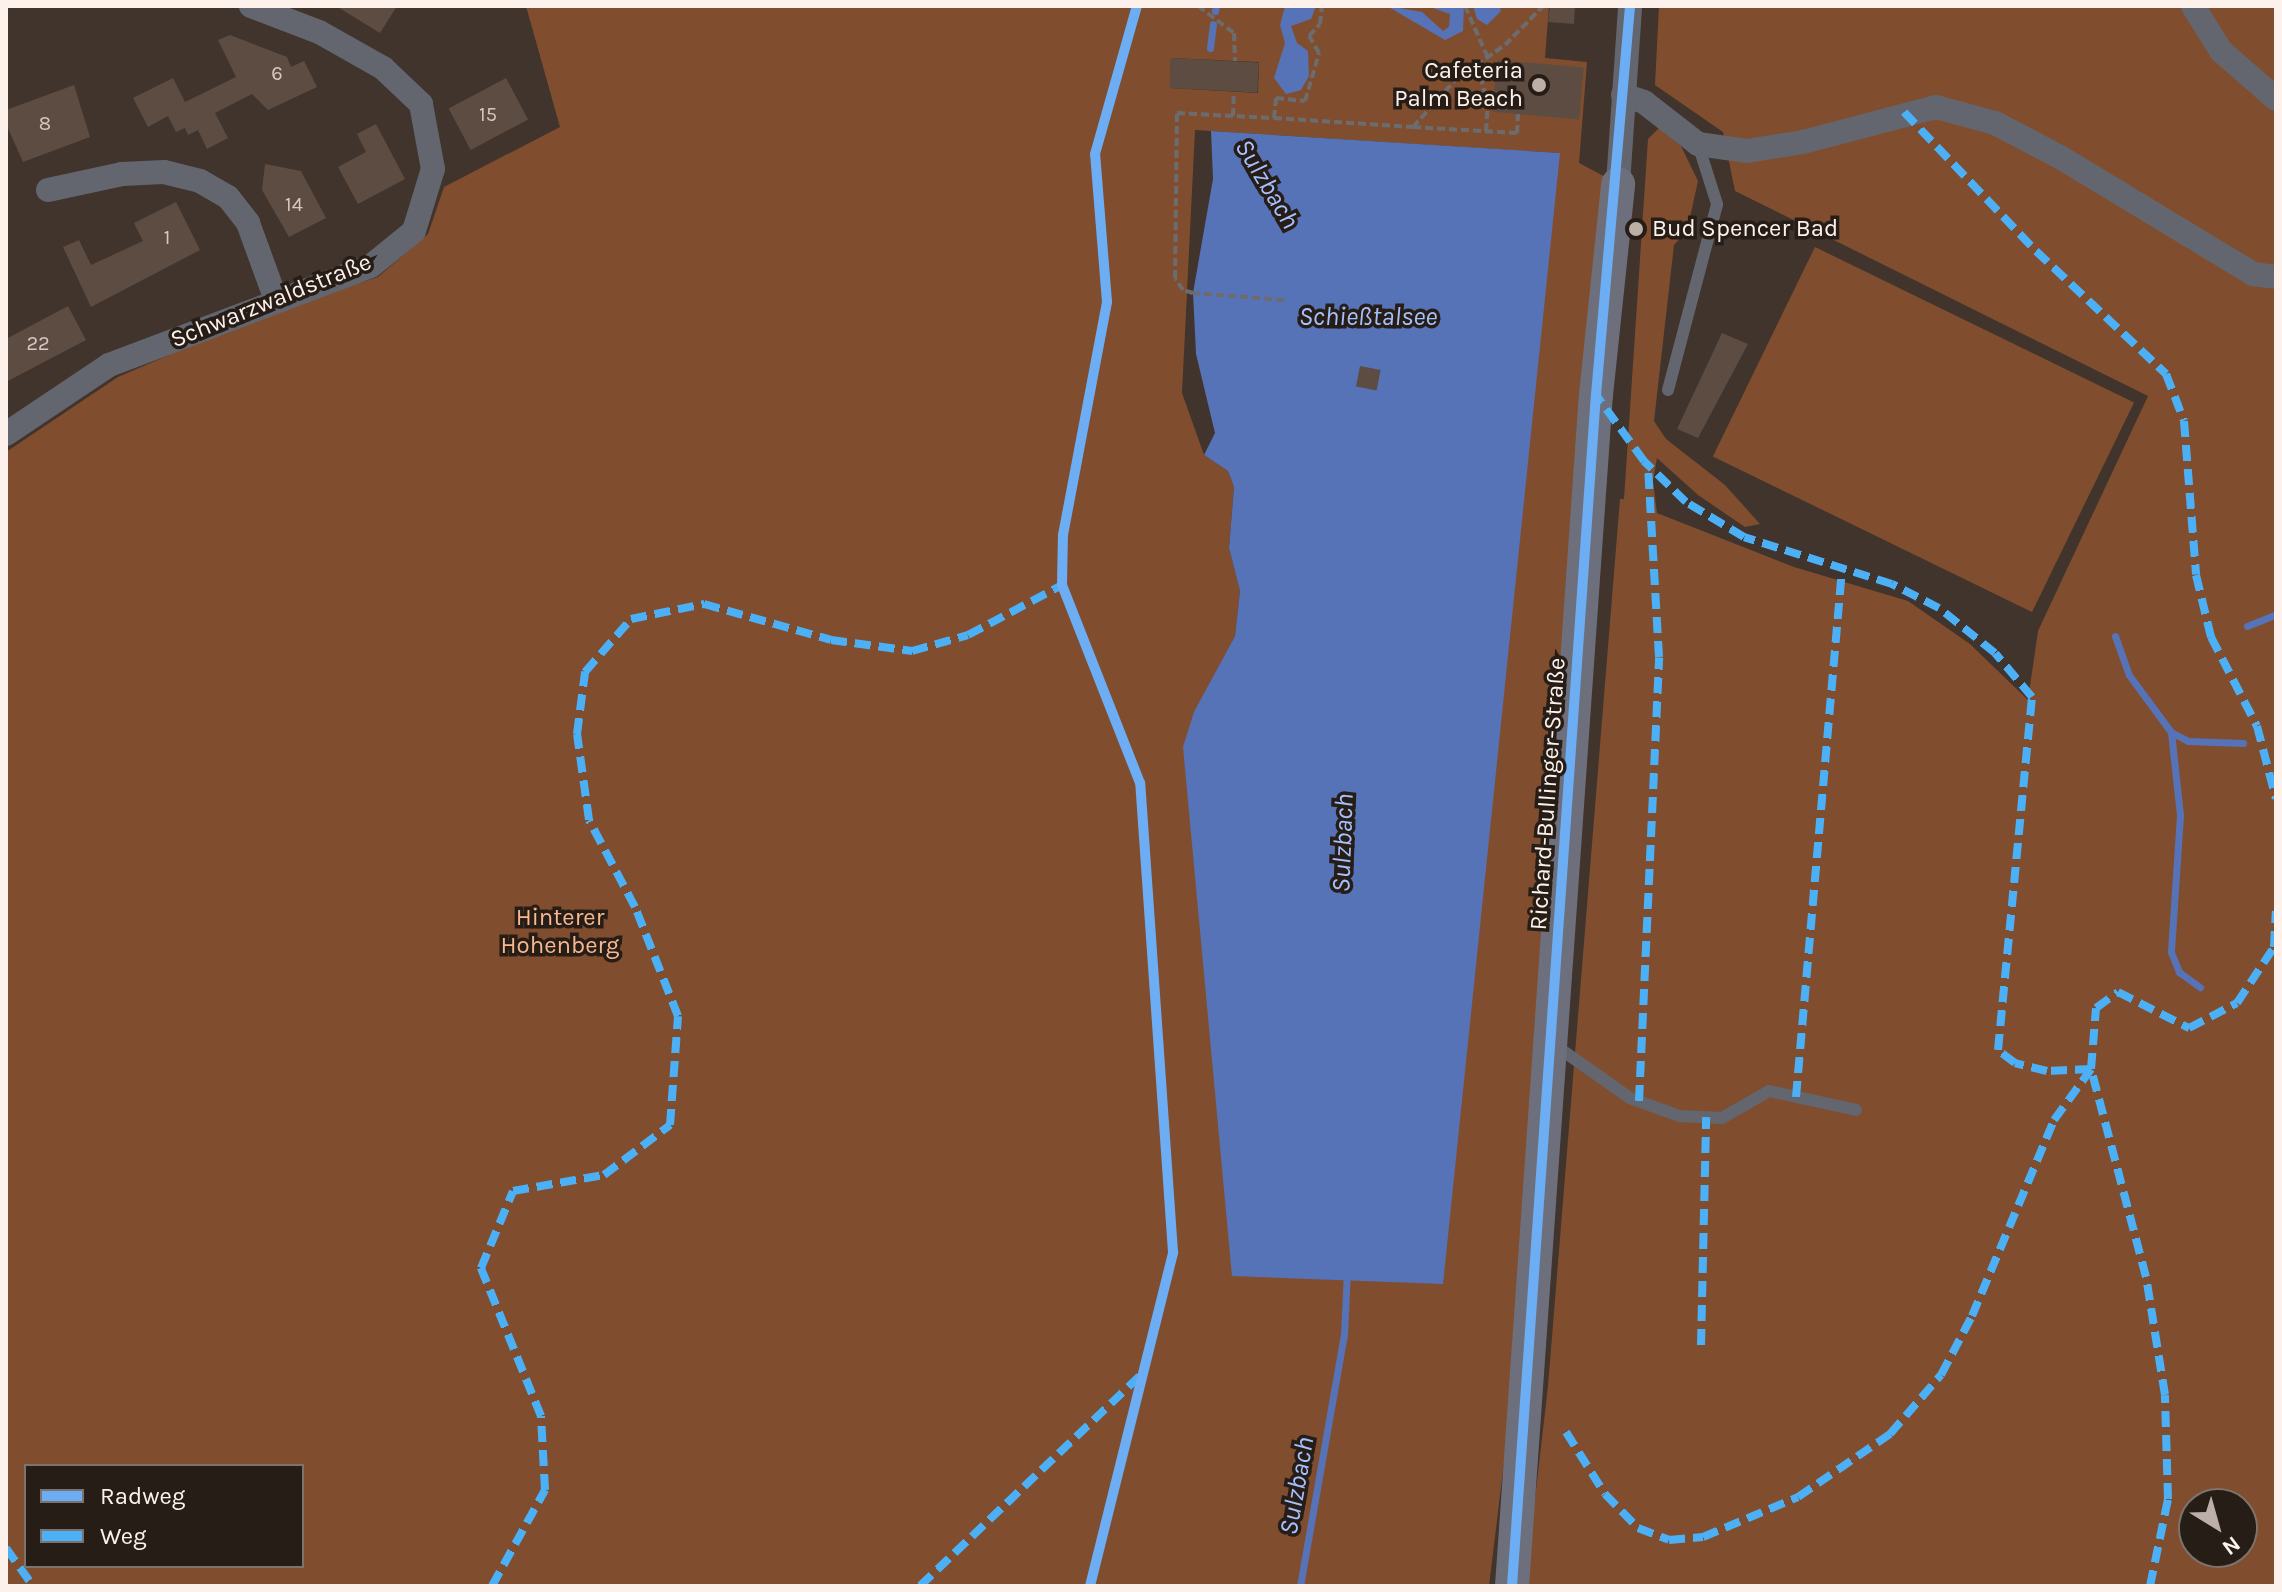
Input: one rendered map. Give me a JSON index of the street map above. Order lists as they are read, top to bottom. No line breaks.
{"streets":{"street":["Schwarzwaldstraße","Richard-Bullinger-Straße"]},"water":["Sulzbach","Schießtalsee"],"parks":["Hinterer Hohenberg"],"places":["Cafeteria Palm Beach","Bud Spencer Bad"],"house_numbers":["6","15","8","14","1","22"],"legend":["Radweg","Weg"],"north":"bottom right"}
